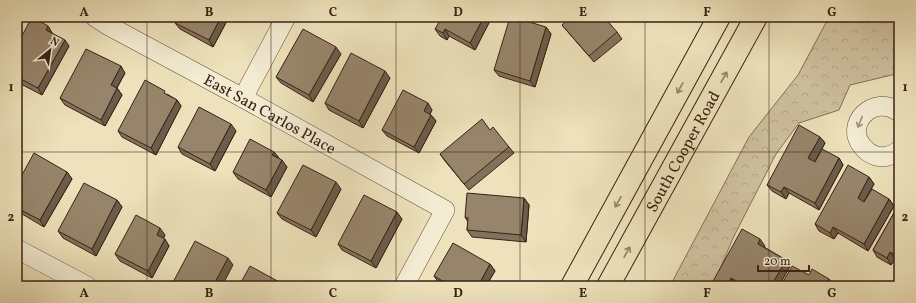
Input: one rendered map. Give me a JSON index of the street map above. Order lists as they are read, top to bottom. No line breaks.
{"streets":{"main road":["South Cooper Road"],"street":["East San Carlos Place"]},"scale_bar":"20 m","north":"top right","grid":{"columns":["A","B","C","D","E","F","G"],"rows":["1","2"]}}
